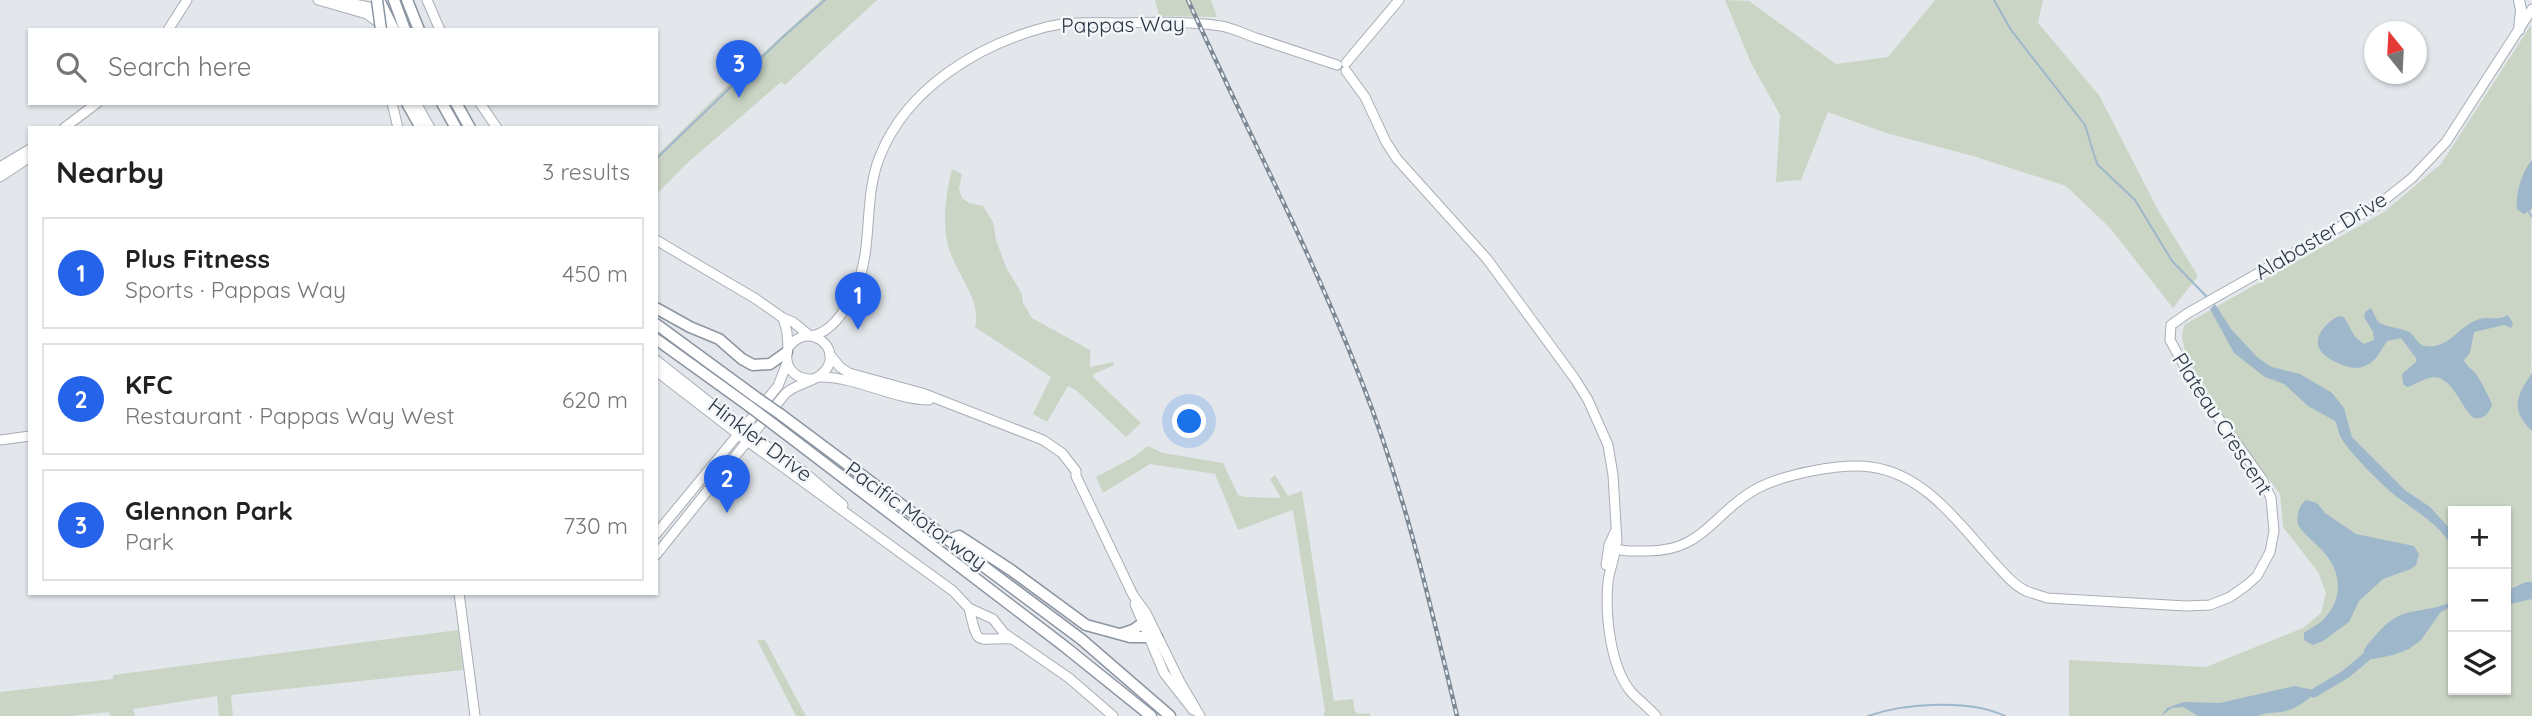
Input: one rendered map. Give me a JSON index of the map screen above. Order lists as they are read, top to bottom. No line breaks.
{"streets":{"highway":["Pacific Motorway"],"street":["Pappas Way","Alabaster Drive","Plateau Crescent","Hinkler Drive"]},"crossings":[["Alabaster Drive","Plateau Crescent"]],"north":"top","page":{"search":"Search here","pins":["3","1","2"],"heading":["Nearby","3 results"],"list":[{"mark":"1","name":"Plus Fitness","note":"Sports · Pappas Way","value":"450 m"},{"mark":"2","name":"KFC","note":"Restaurant · Pappas Way West","value":"620 m"},{"mark":"3","name":"Glennon Park","note":"Park","value":"730 m"}],"map_buttons":["+","−"]}}
